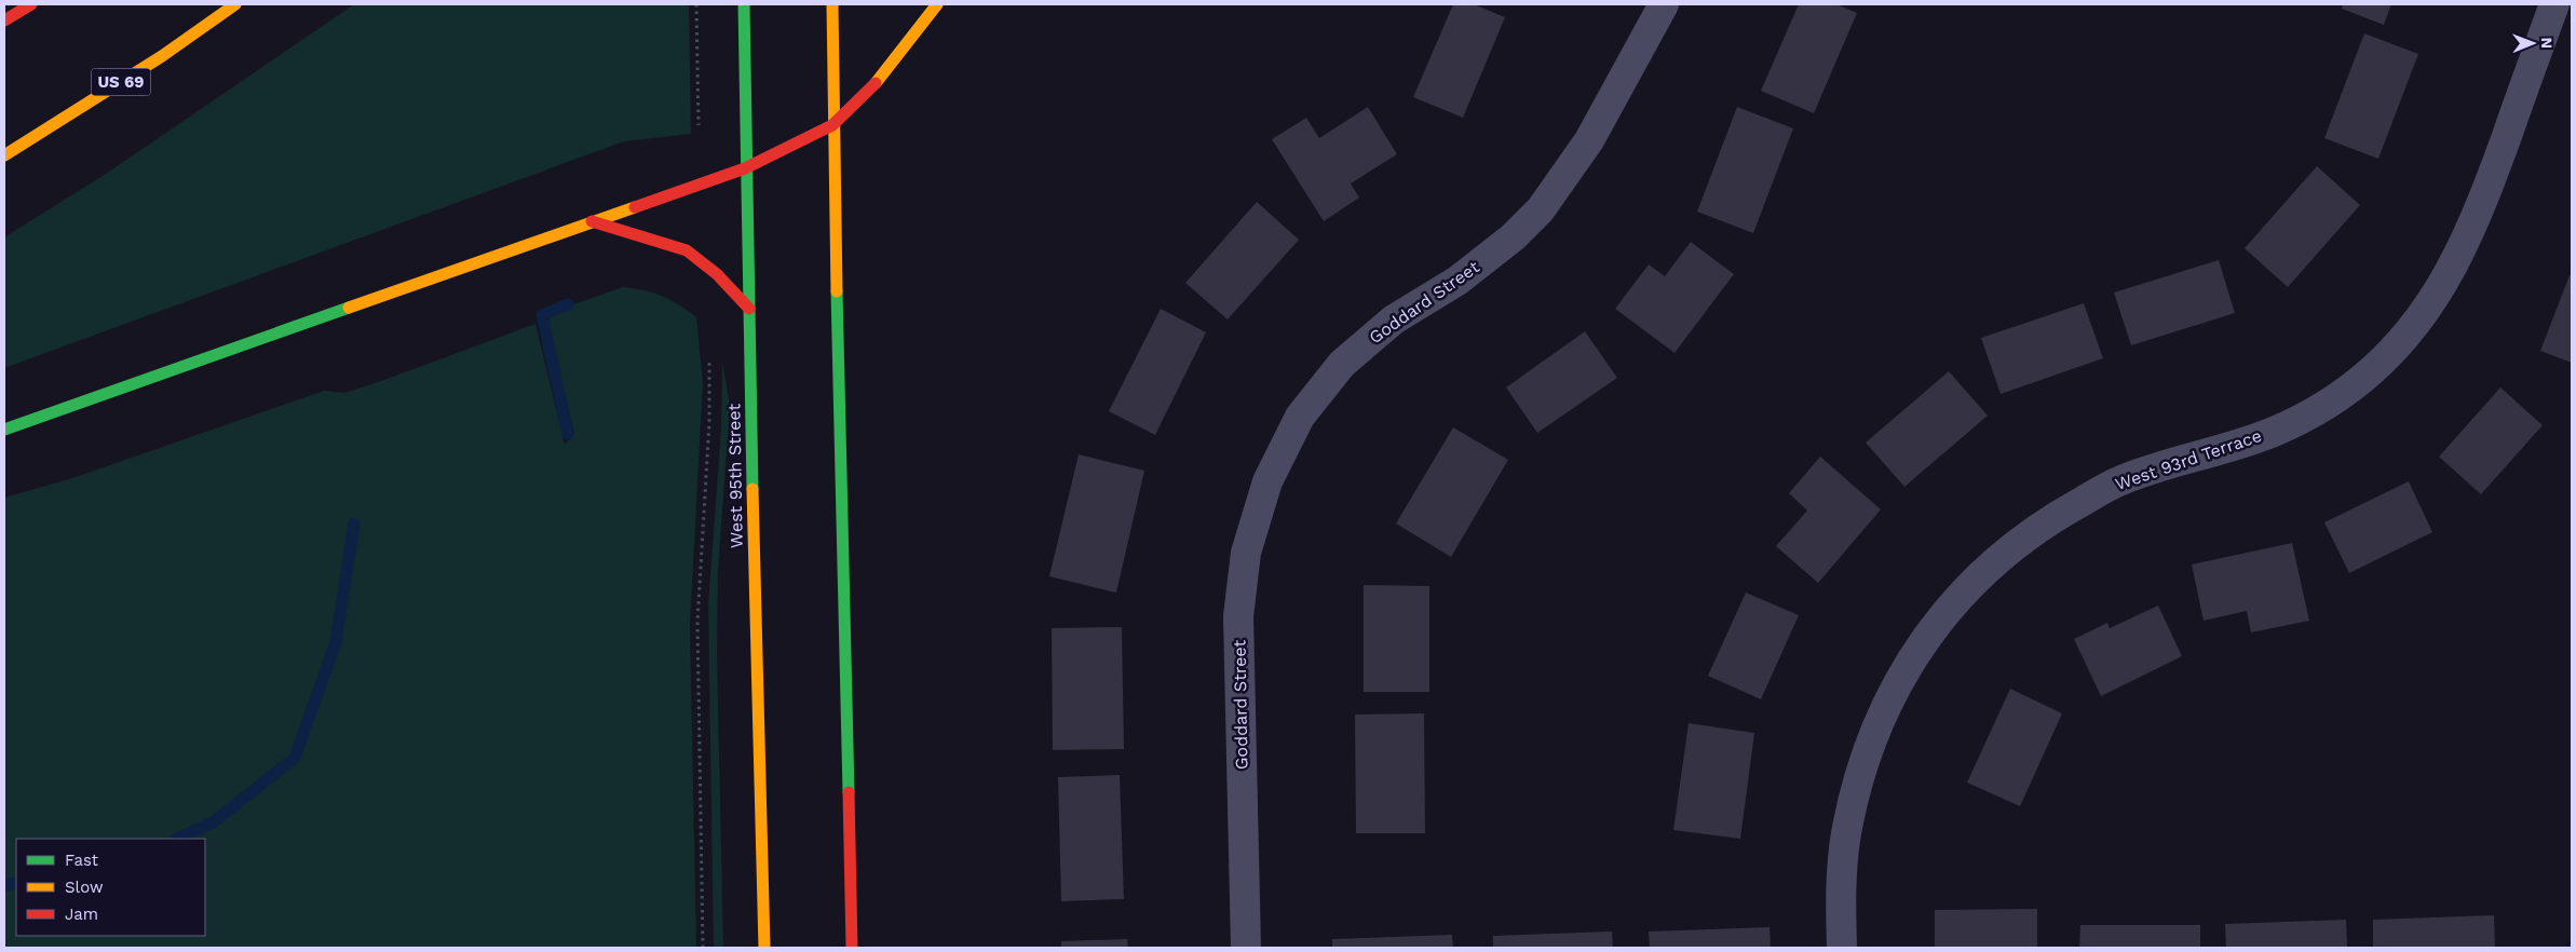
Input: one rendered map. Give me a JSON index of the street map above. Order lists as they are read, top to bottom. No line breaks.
{"streets":{"main road":["US 69","West 95th Street"],"street":["Goddard Street","West 93rd Terrace"]},"legend":["Fast","Slow","Jam"],"north":"right"}
